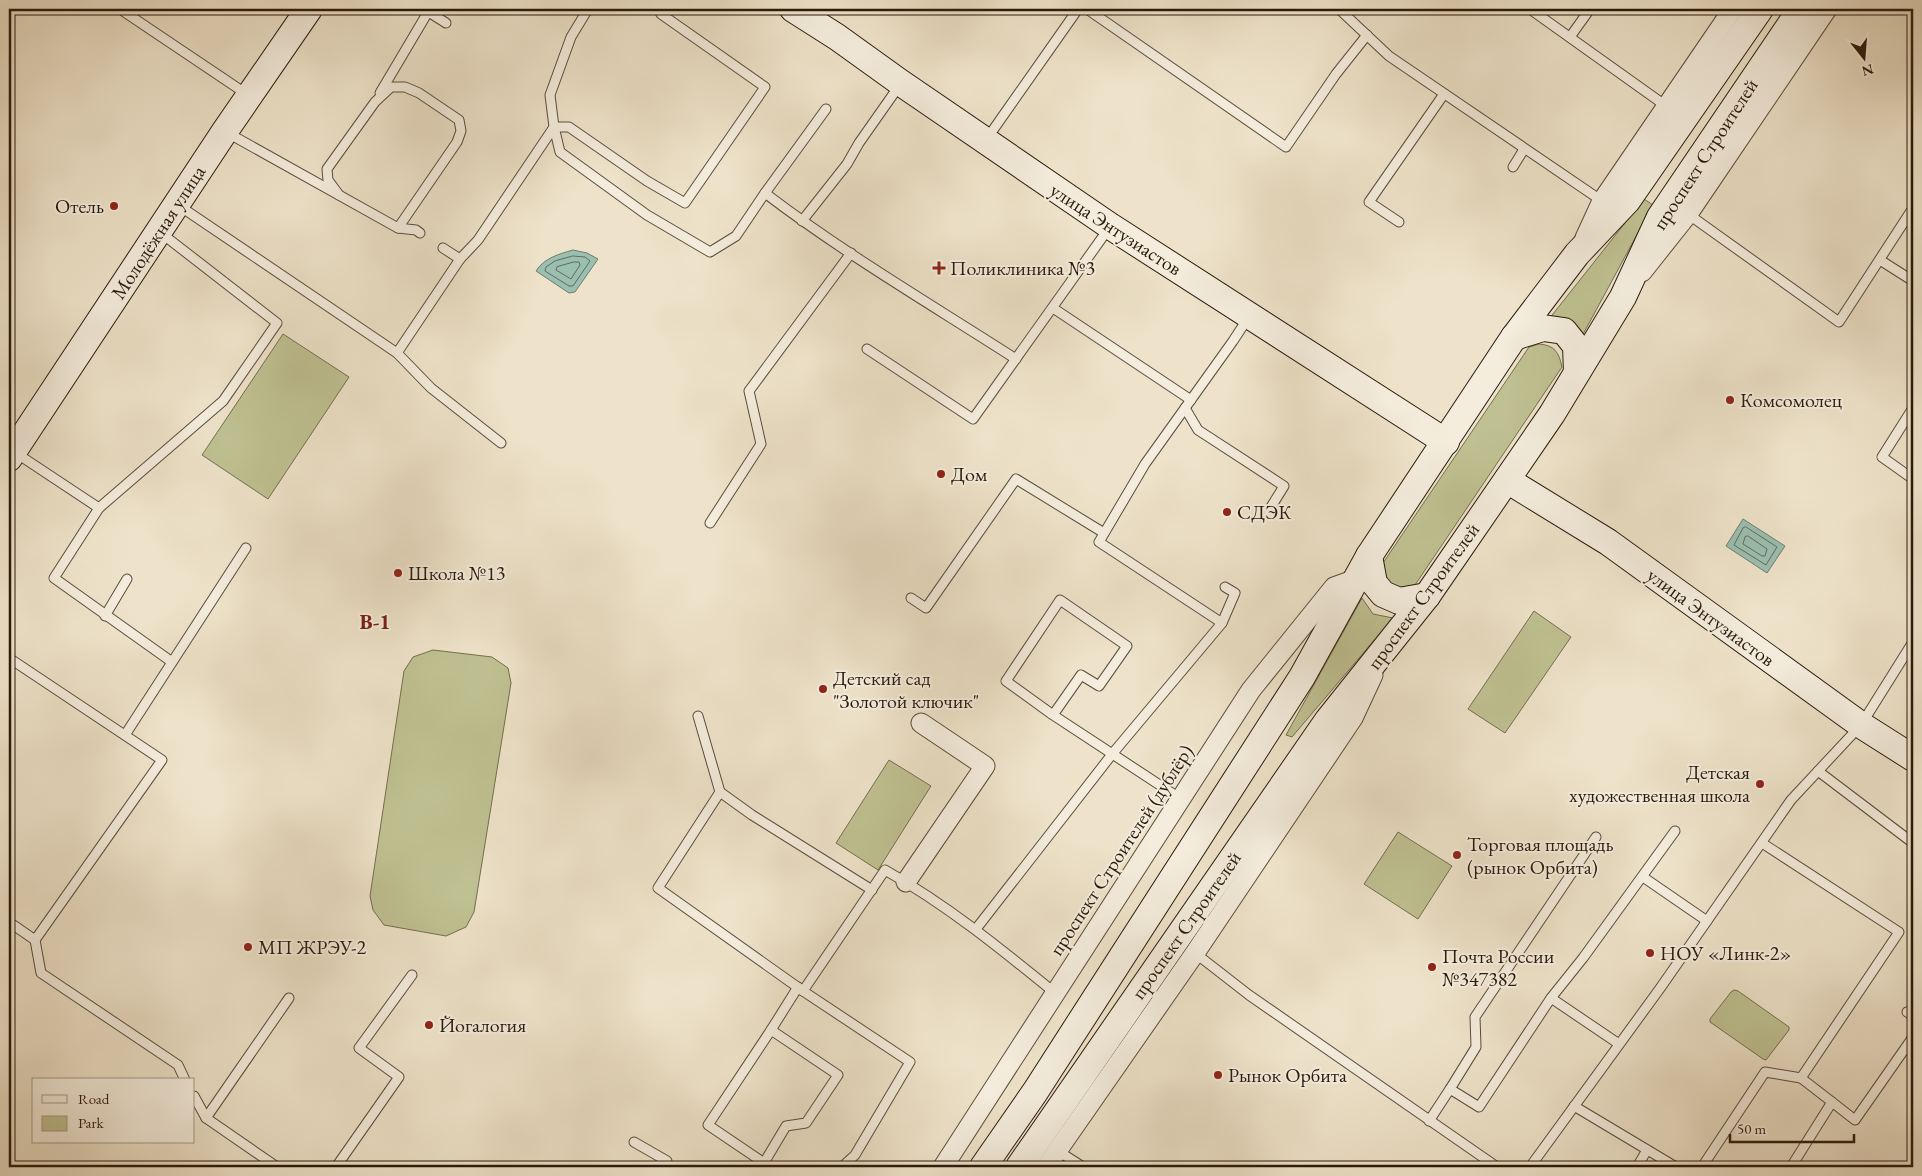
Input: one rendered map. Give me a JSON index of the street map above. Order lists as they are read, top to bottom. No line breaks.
{"streets":{"main road":["проспект Строителей","улица Энтузиастов","Молодёжная улица"],"street":["проспект Строителей (дублёр)"]},"crossings":[["проспект Строителей","улица Энтузиастов"],["проспект Строителей","проспект Строителей (дублёр)"]],"districts":["В-1"],"places":{"other":["Отель","Комсомолец","Дом","СДЭК","Школа №13","Детский сад \"Золотой ключик\"","Детская художественная школа","Торговая площадь (рынок Орбита)","МП ЖРЭУ-2","НОУ «Линк-2»","Почта России №347382","Йогалогия","Рынок Орбита"],"health":["Поликлиника №3"]},"legend":["Road","Park"],"scale_bar":"50 m","north":"bottom"}
